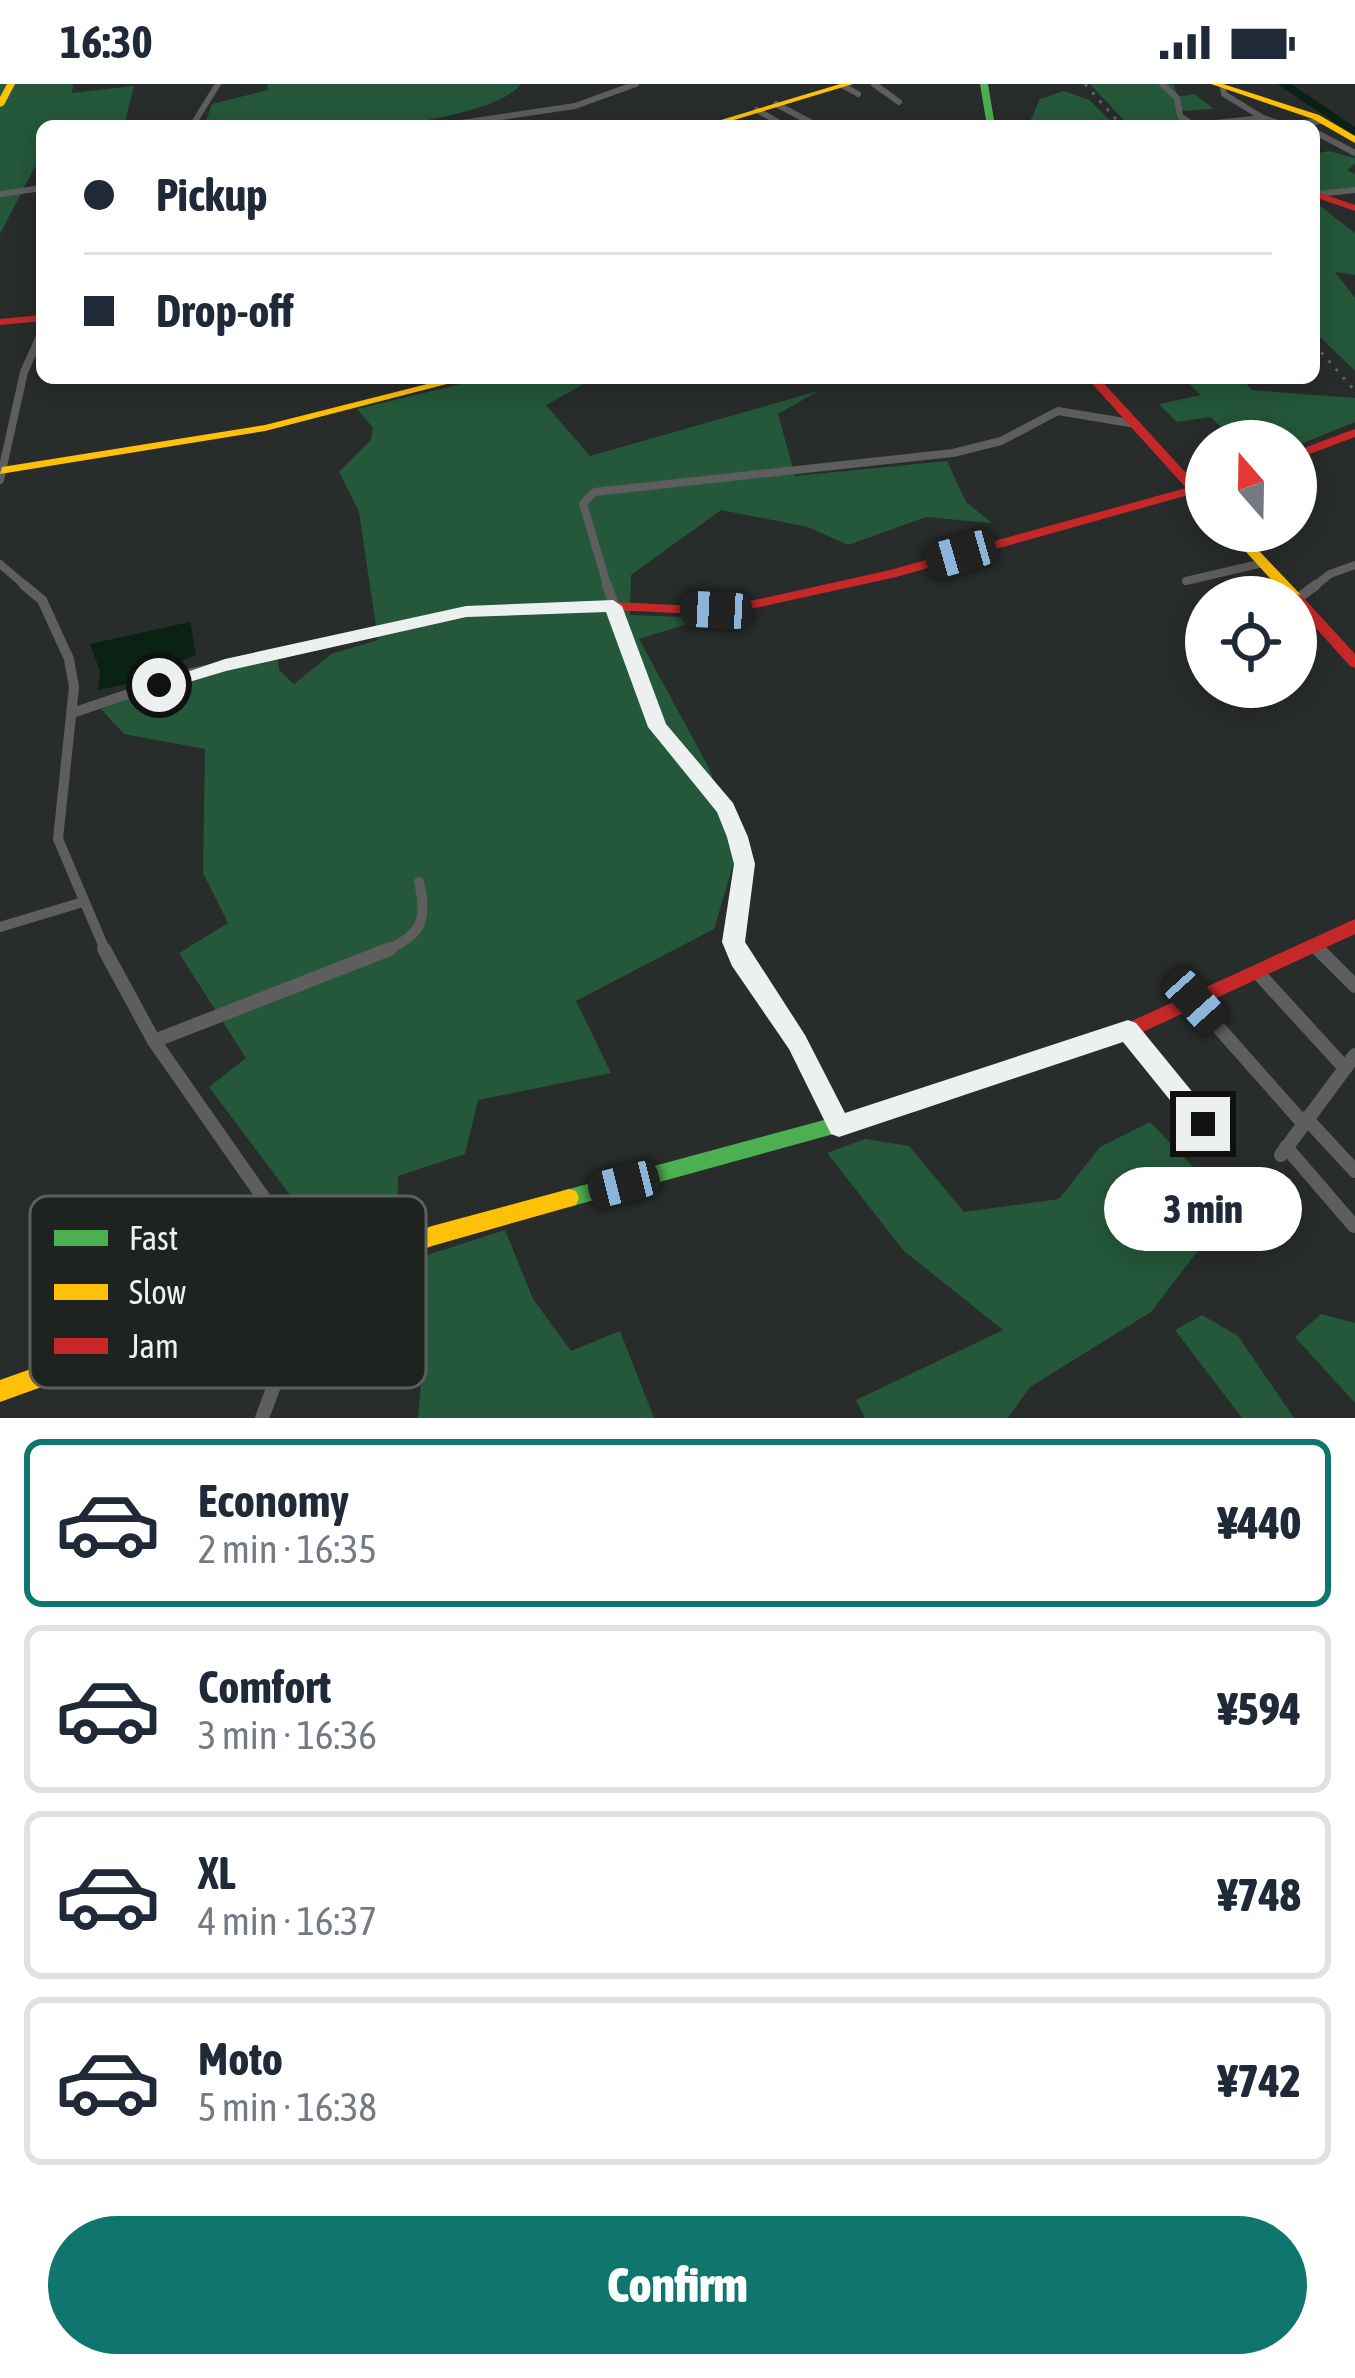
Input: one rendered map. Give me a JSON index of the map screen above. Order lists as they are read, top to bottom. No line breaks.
{"legend":["Fast","Slow","Jam"],"north":"top","page":{"status":"16:30","banner":["Pickup","Drop-off"],"bubble":"3 min","list":[{"name":"Economy","note":"2 min · 16:35","value":"¥440"},{"name":"Comfort","note":"3 min · 16:36","value":"¥594"},{"name":"XL","note":"4 min · 16:37","value":"¥748"},{"name":"Moto","note":"5 min · 16:38","value":"¥742"}],"buttons":"Confirm"}}
